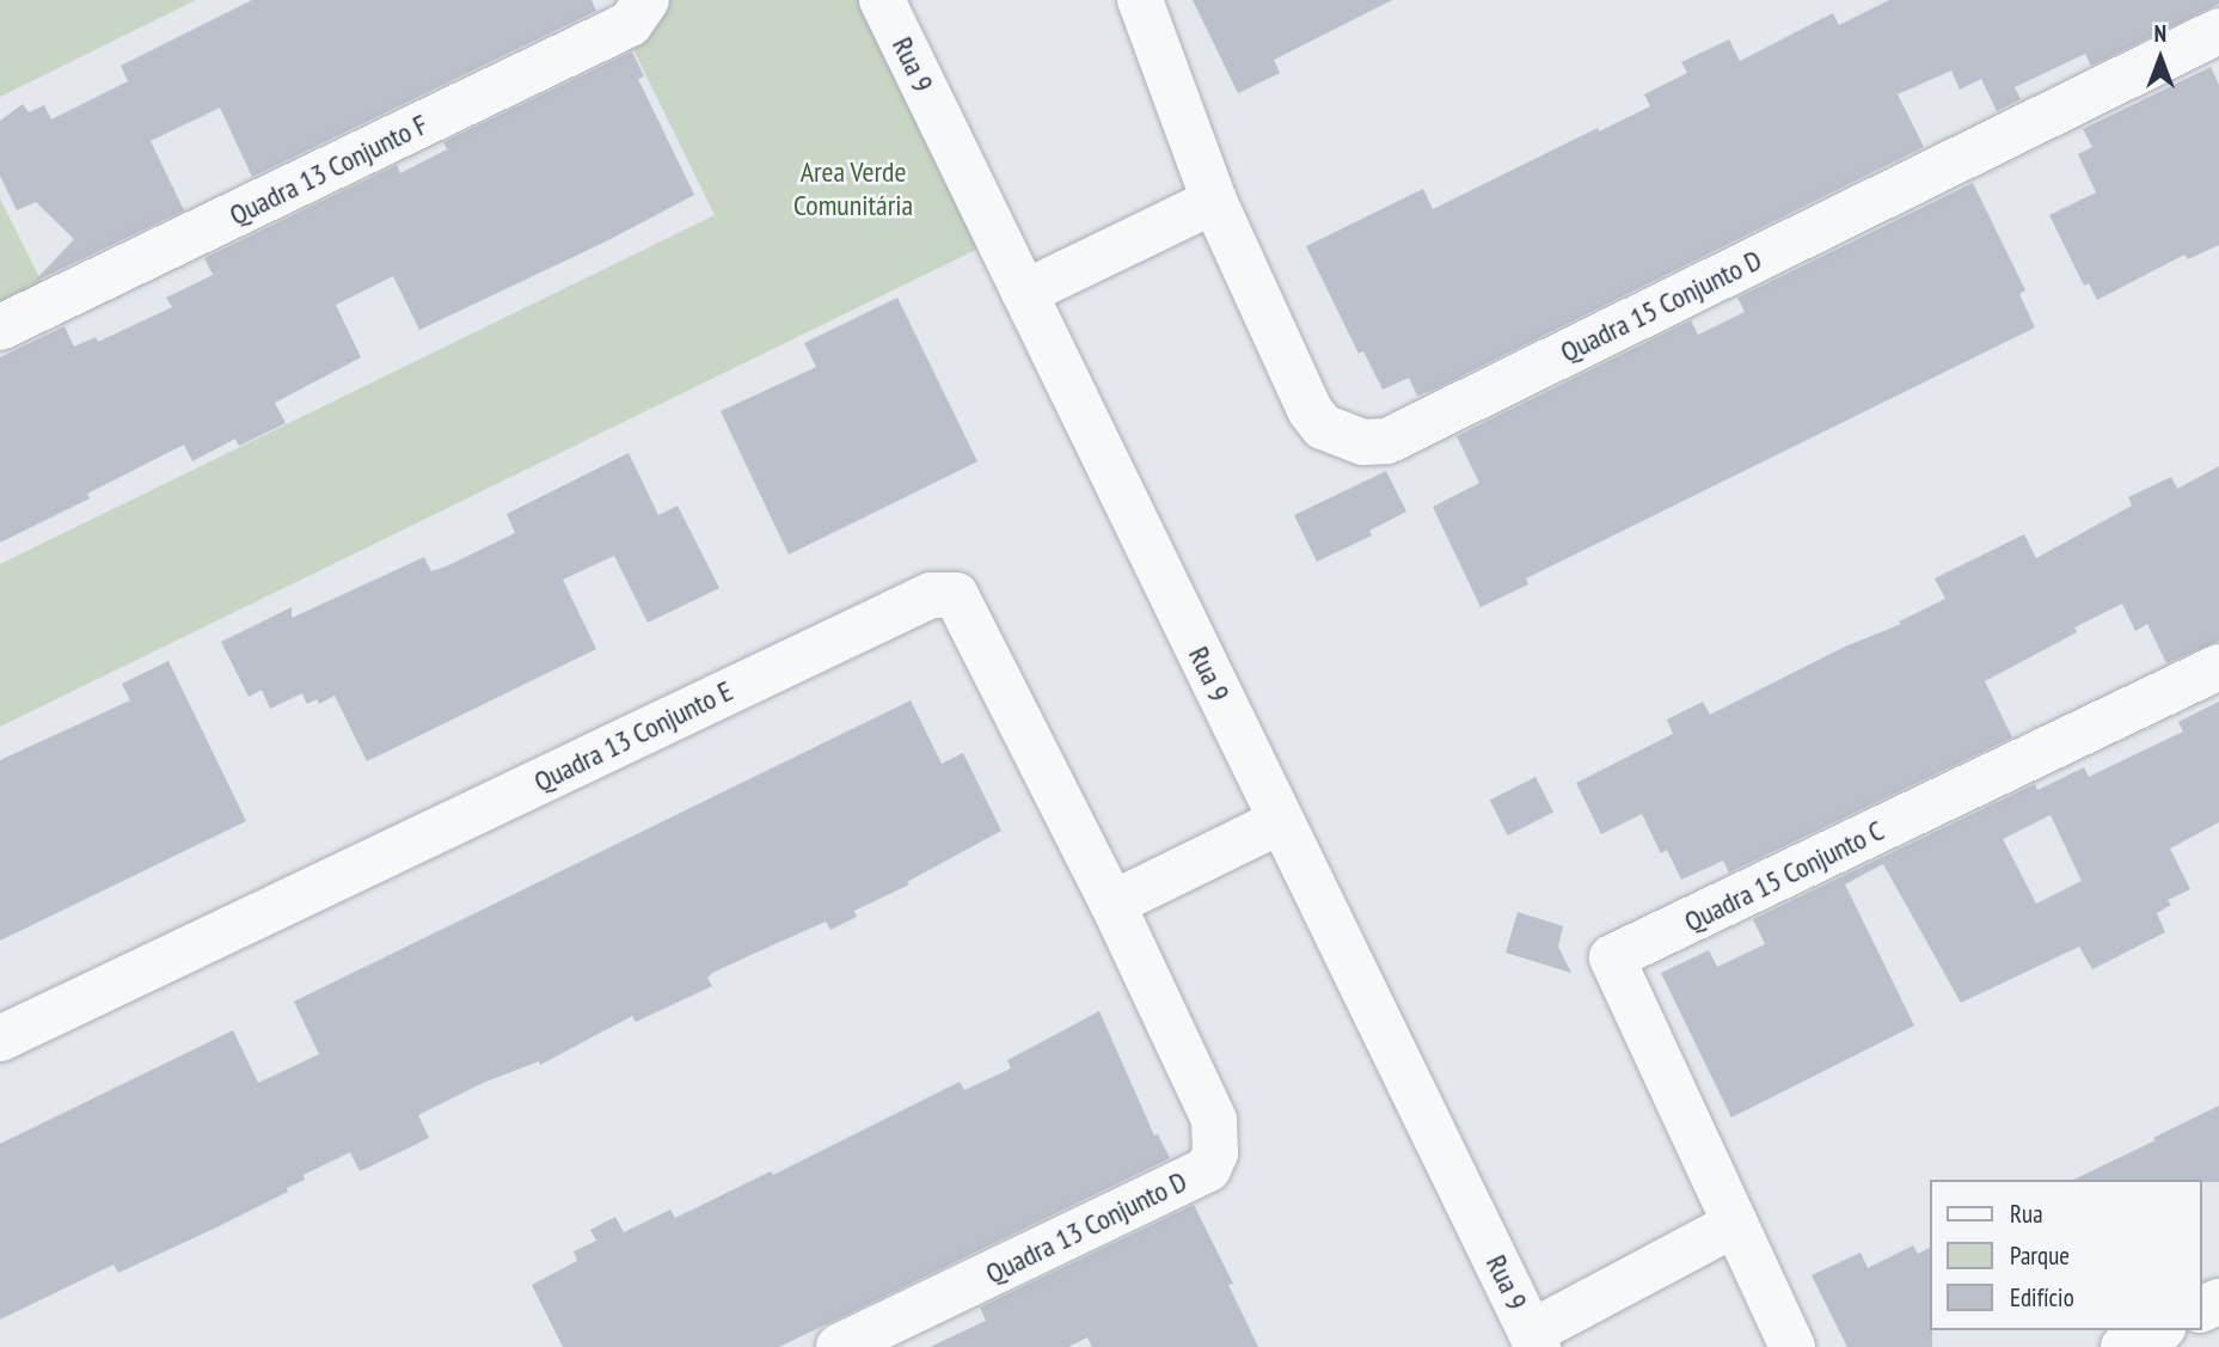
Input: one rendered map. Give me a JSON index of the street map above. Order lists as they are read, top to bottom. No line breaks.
{"streets":{"street":["Rua 9","Quadra 13 Conjunto F","Quadra 15 Conjunto D","Quadra 13 Conjunto E","Quadra 15 Conjunto C","Quadra 13 Conjunto D"]},"crossings":[["Quadra 13 Conjunto E","Quadra 13 Conjunto D"]],"parks":["Area Verde Comunitária"],"legend":["Rua","Parque","Edifício"],"north":"top"}
